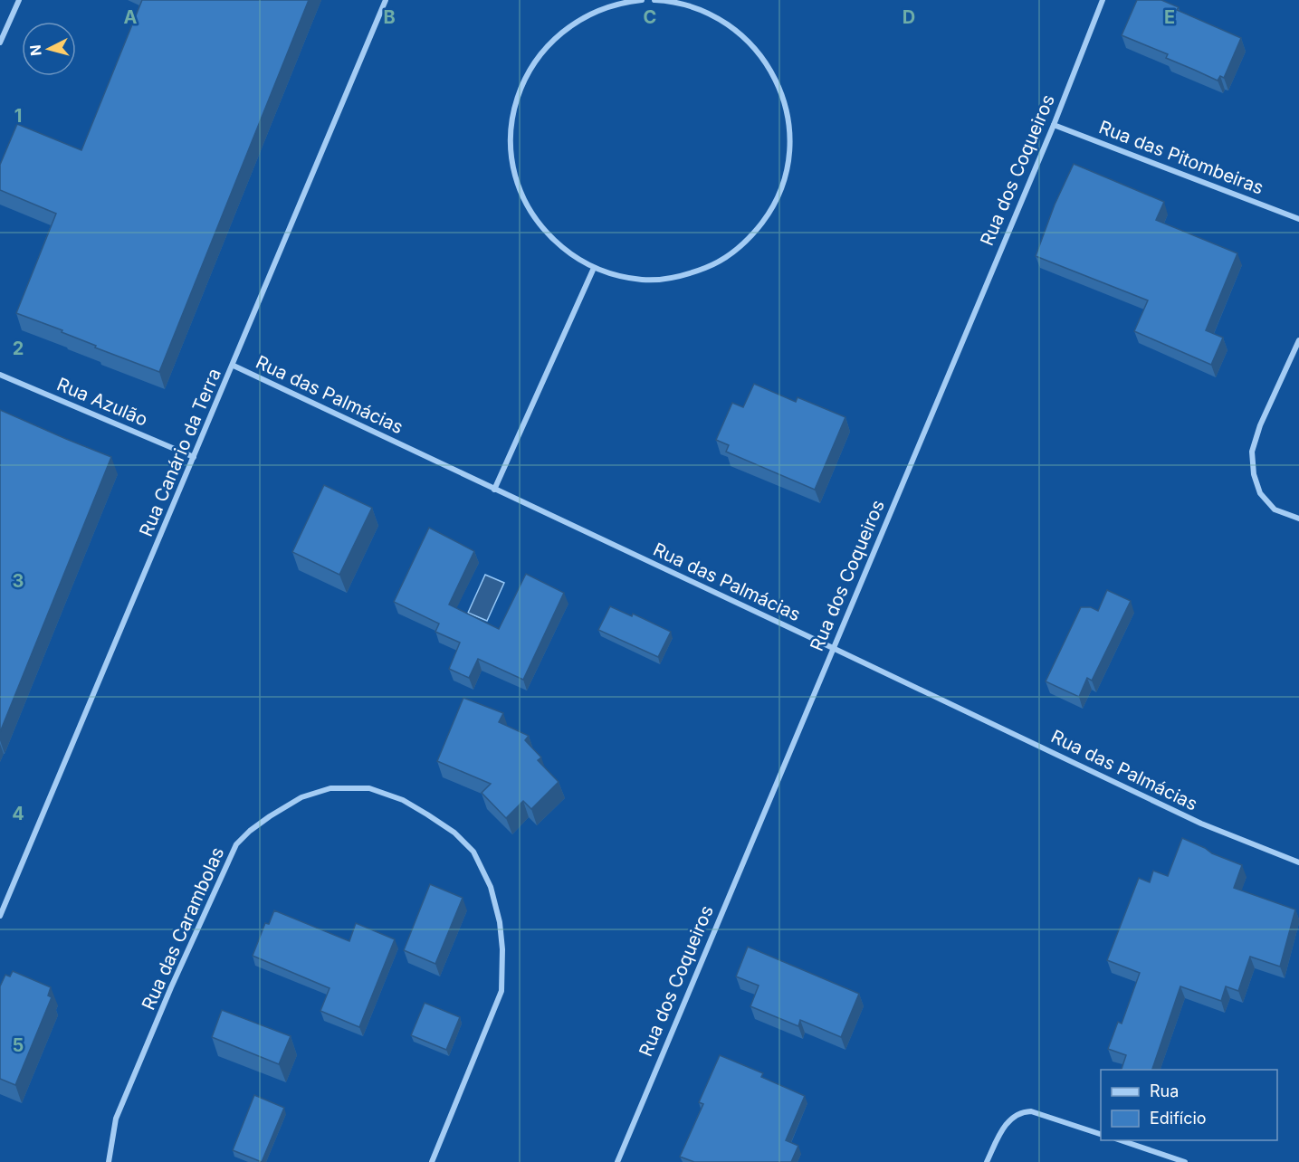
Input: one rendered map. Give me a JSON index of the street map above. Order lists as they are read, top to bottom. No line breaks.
{"streets":{"street":["Rua das Pitombeiras","Rua dos Coqueiros","Rua das Palmácias","Rua Azulão","Rua Canário da Terra","Rua das Carambolas"]},"crossings":[["Rua das Pitombeiras","Rua dos Coqueiros"],["Rua dos Coqueiros","Rua das Palmácias"],["Rua das Palmácias","Rua Canário da Terra"],["Rua Azulão","Rua Canário da Terra"]],"legend":["Rua","Edifício"],"north":"left","grid":{"columns":["A","B","C","D","E"],"rows":["1","2","3","4","5"]}}
